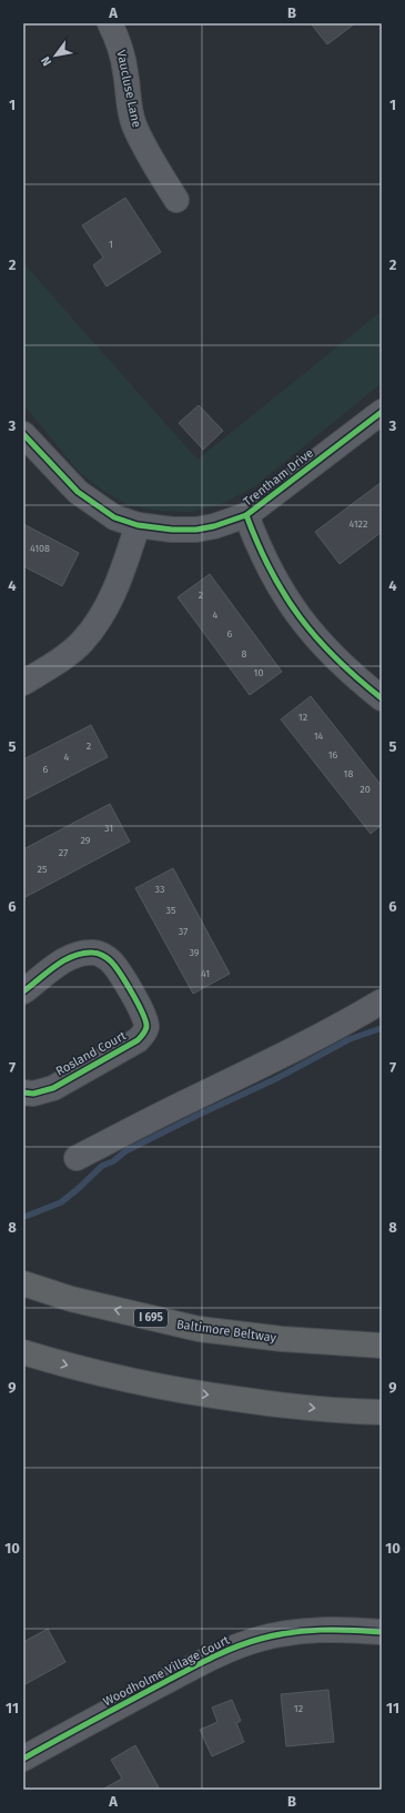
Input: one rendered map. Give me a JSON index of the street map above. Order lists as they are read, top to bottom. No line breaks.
{"streets":{"highway":["I 695","Baltimore Beltway"],"street":["Vaucluse Lane","Trentham Drive","Rosland Court","Woodholme Village Court"]},"house_numbers":["1","4122","4108","2","4","6","8","10","12","14","2","16","4","6","18","20","31","29","27","25","33","35","37","39","41","12"],"north":"bottom left","grid":{"columns":["A","B"],"rows":["1","2","3","4","5","6","7","8","9","10","11"]}}
